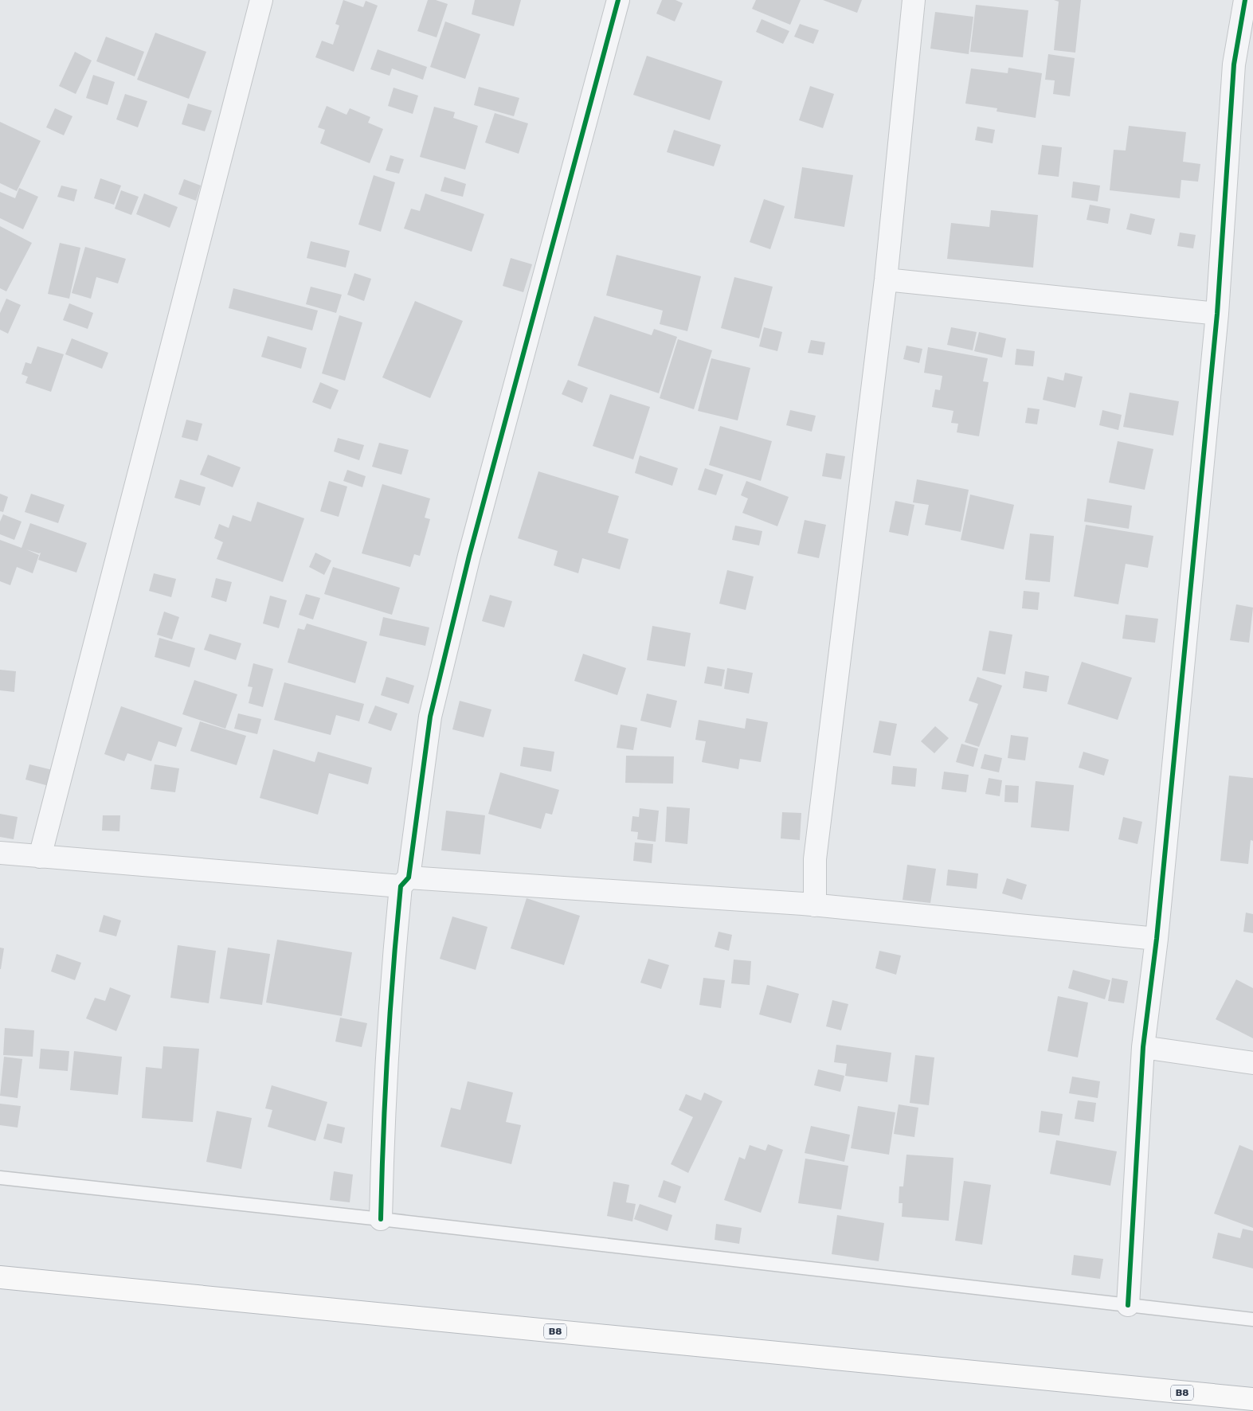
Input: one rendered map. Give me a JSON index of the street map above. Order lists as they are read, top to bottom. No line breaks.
{"streets":{"highway":["B8"]}}
